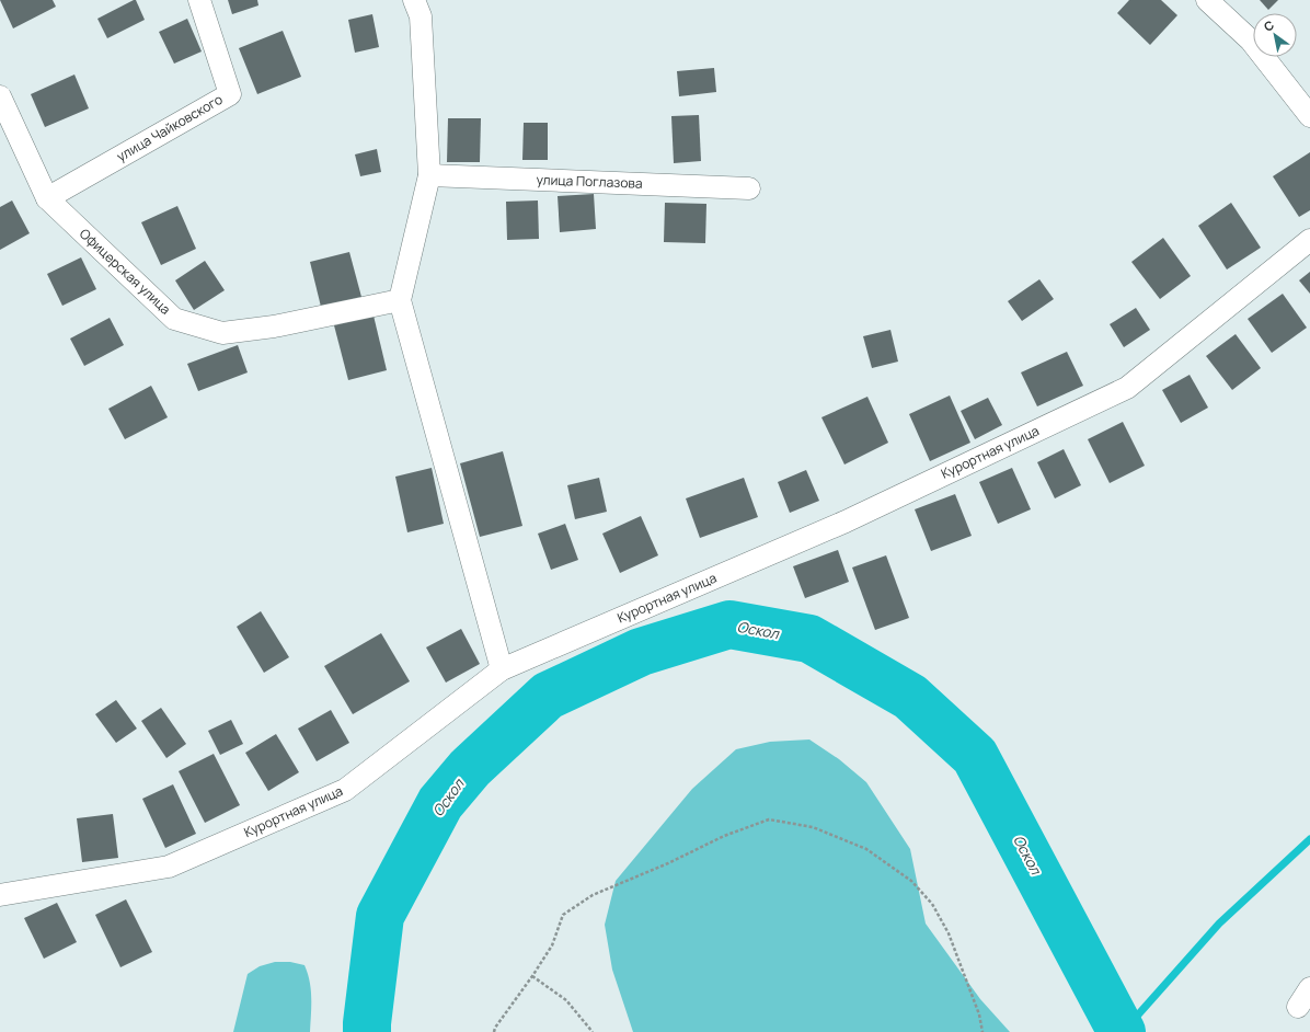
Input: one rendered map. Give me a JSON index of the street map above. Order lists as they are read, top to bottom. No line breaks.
{"streets":{"street":["улица Чайковского","улица Поглазова","Офицерская улица","Курортная улица"]},"crossings":[["улица Чайковского","Офицерская улица"]],"water":["Оскол"],"north":"top left"}
